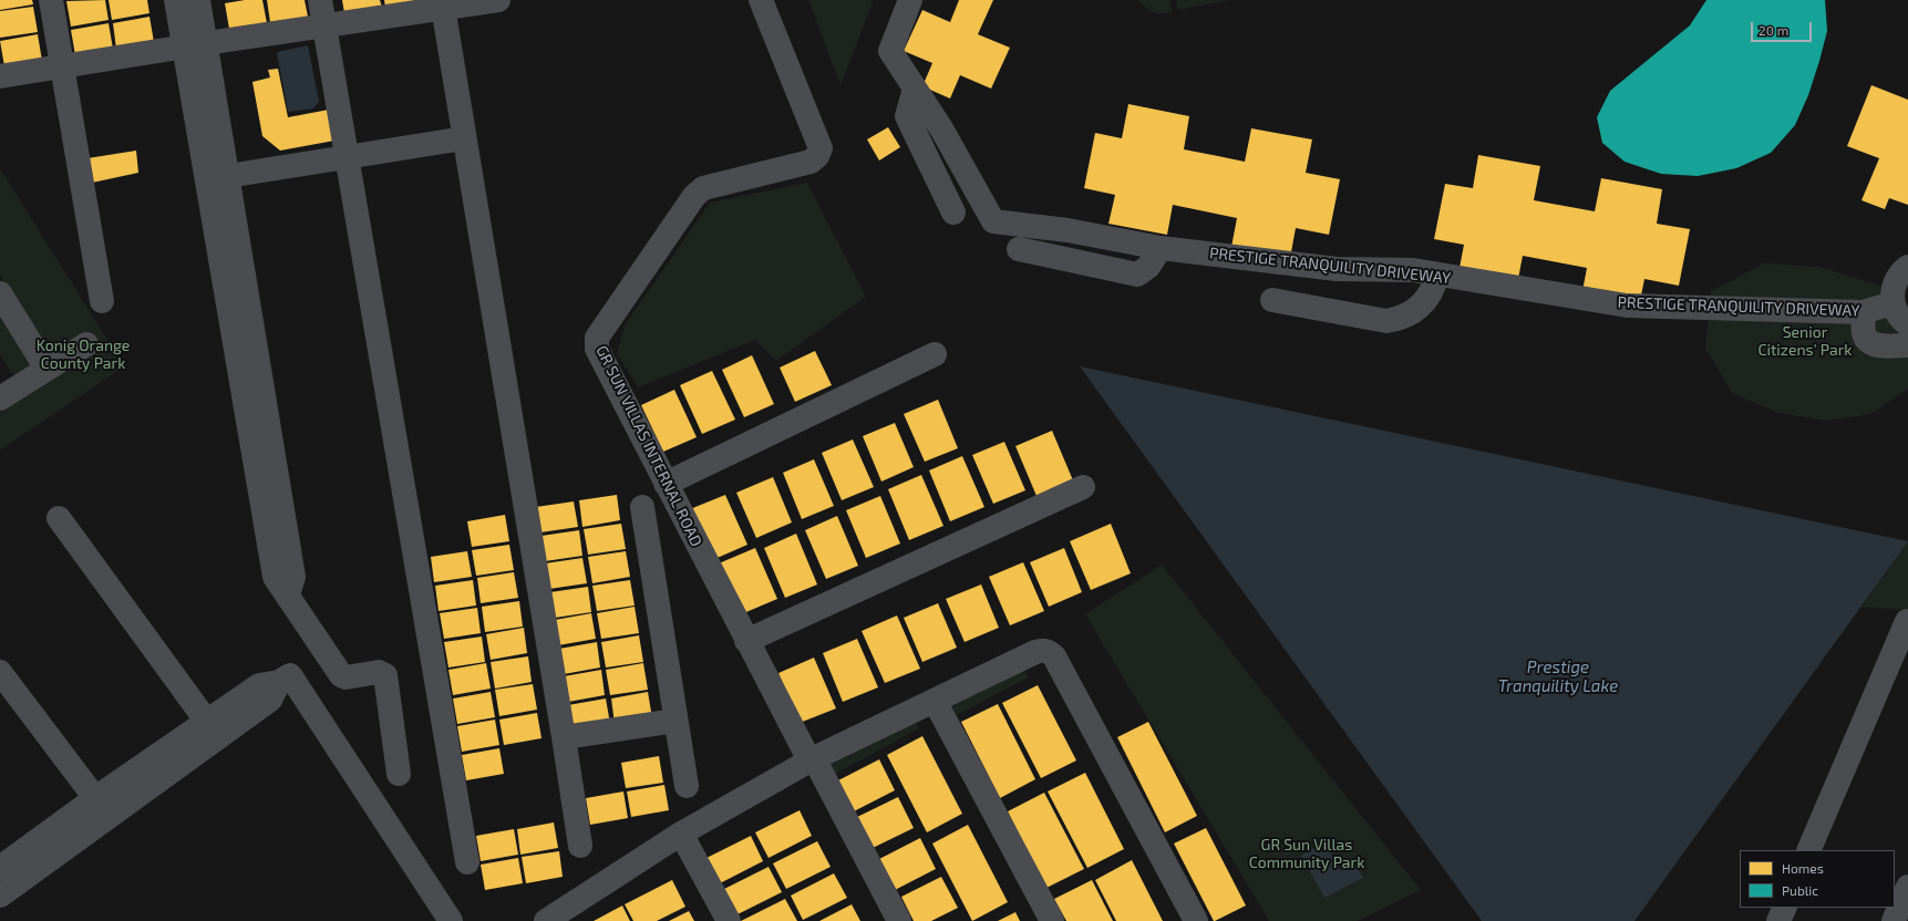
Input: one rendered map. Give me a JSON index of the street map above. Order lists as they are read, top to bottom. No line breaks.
{"streets":{"street":["PRESTIGE TRANQUILITY DRIVEWAY","GR SUN VILLAS INTERNAL ROAD"]},"water":["Prestige Tranquility Lake"],"parks":["Senior Citizens' Park","Konig Orange County Park","GR Sun Villas Community Park"],"legend":["Homes","Public"],"scale_bar":"20 m"}
